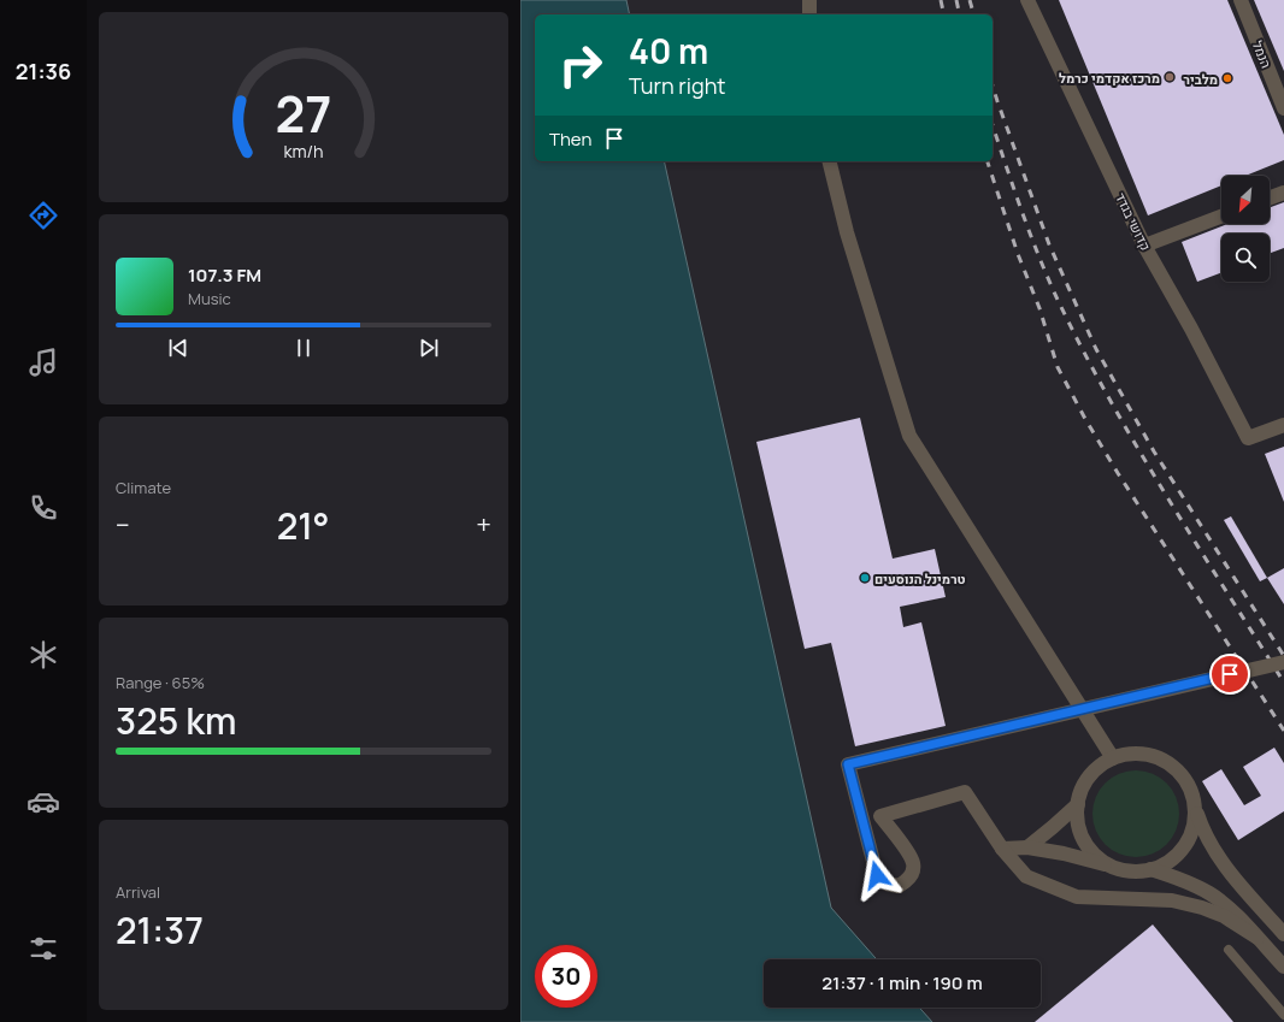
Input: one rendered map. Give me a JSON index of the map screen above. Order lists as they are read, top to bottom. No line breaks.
{"streets":{"street":["הנמל","קדושי בגדד"]},"places":["מרכז אקדמי כרמל","מלביר","טרמינל הנוסעים"],"north":"bottom left","page":{"tabs":"21:36","turn":["40 m","Turn right"],"then":"Then","song":["107.3 FM","Music"],"tile":["Climate",["Range · 65%","325 km"],["Arrival","21:37"]],"heat":["−","21°","+"],"limit":"30","trip":"21:37 · 1 min · 190 m","gauge":["27","km/h"]}}
